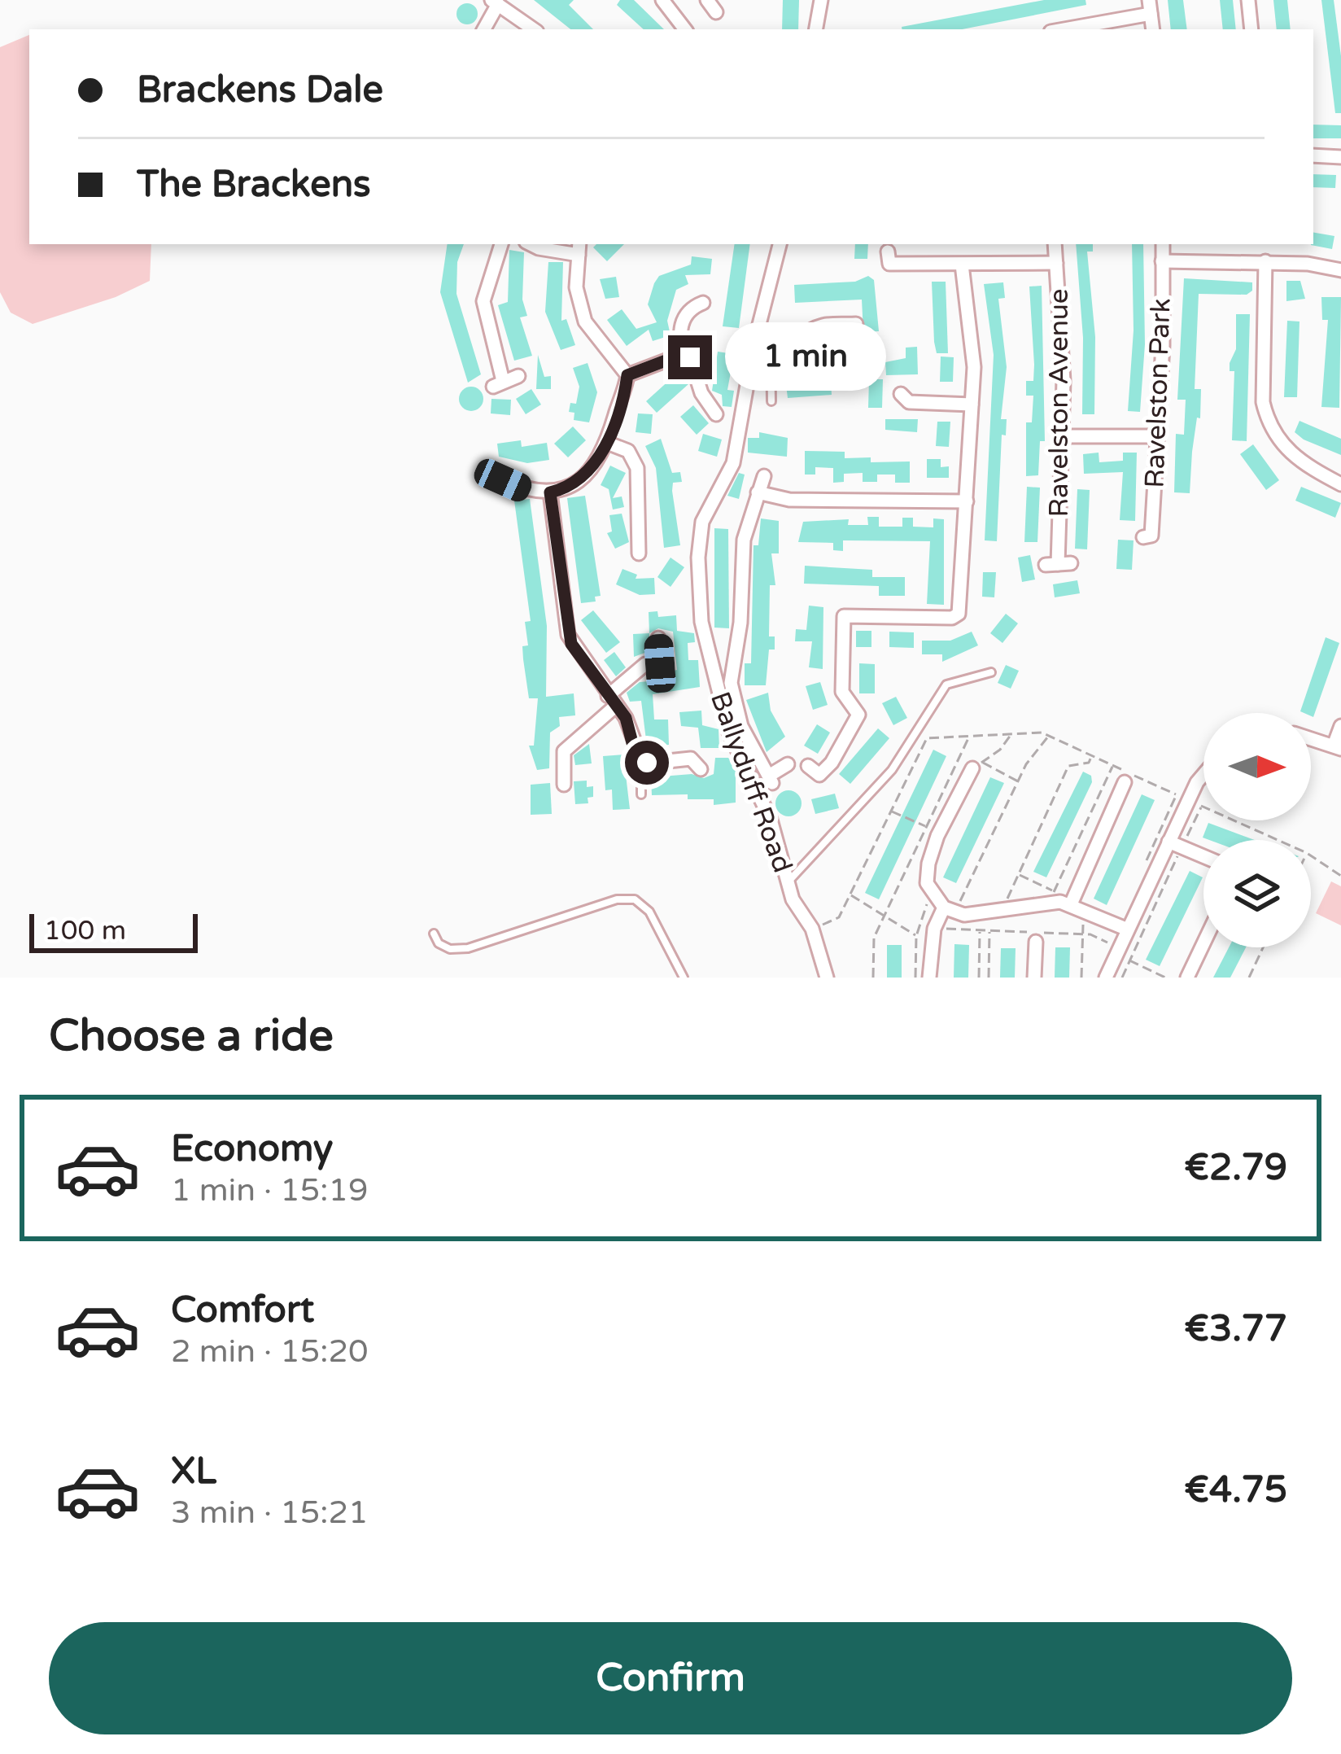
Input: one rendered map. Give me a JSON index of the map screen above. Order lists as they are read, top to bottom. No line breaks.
{"streets":{"street":["Ravelston Park","Ravelston Avenue","Ballyduff Road"]},"scale_bar":"100 m","north":"right","page":{"banner":["Brackens Dale","The Brackens"],"bubble":"1 min","scale":"100 m","heading":"Choose a ride","list":[{"name":"Economy","note":"1 min · 15:19","value":"€2.79"},{"name":"Comfort","note":"2 min · 15:20","value":"€3.77"},{"name":"XL","note":"3 min · 15:21","value":"€4.75"}],"buttons":"Confirm"}}
